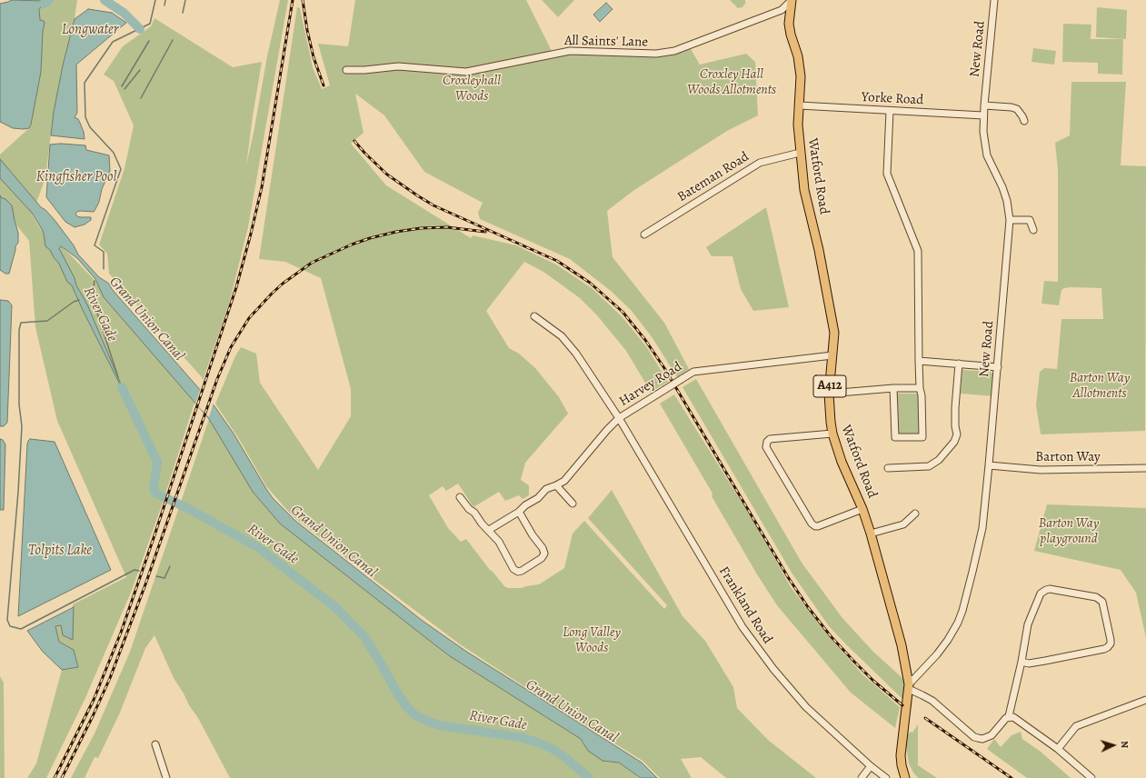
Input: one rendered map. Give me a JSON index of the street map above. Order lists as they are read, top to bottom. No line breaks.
{"streets":{"main road":["Watford Road","A412"],"street":["All Saints' Lane","New Road","Yorke Road","Bateman Road","Harvey Road","Barton Way","Frankland Road"]},"crossings":[["All Saints' Lane","Watford Road"],["New Road","Yorke Road"],["New Road","Watford Road"],["New Road","Barton Way"],["Yorke Road","Watford Road"],["Watford Road","Bateman Road"],["Watford Road","Harvey Road"],["Harvey Road","Frankland Road"]],"water":["Longwater","Kingfisher Pool","River Gade","Grand Union Canal","Tolpits Lake"],"parks":["Croxley Hall Woods Allotments","Croxleyhall Woods","Barton Way Allotments","Barton Way playground","Long Valley Woods"],"north":"right"}
